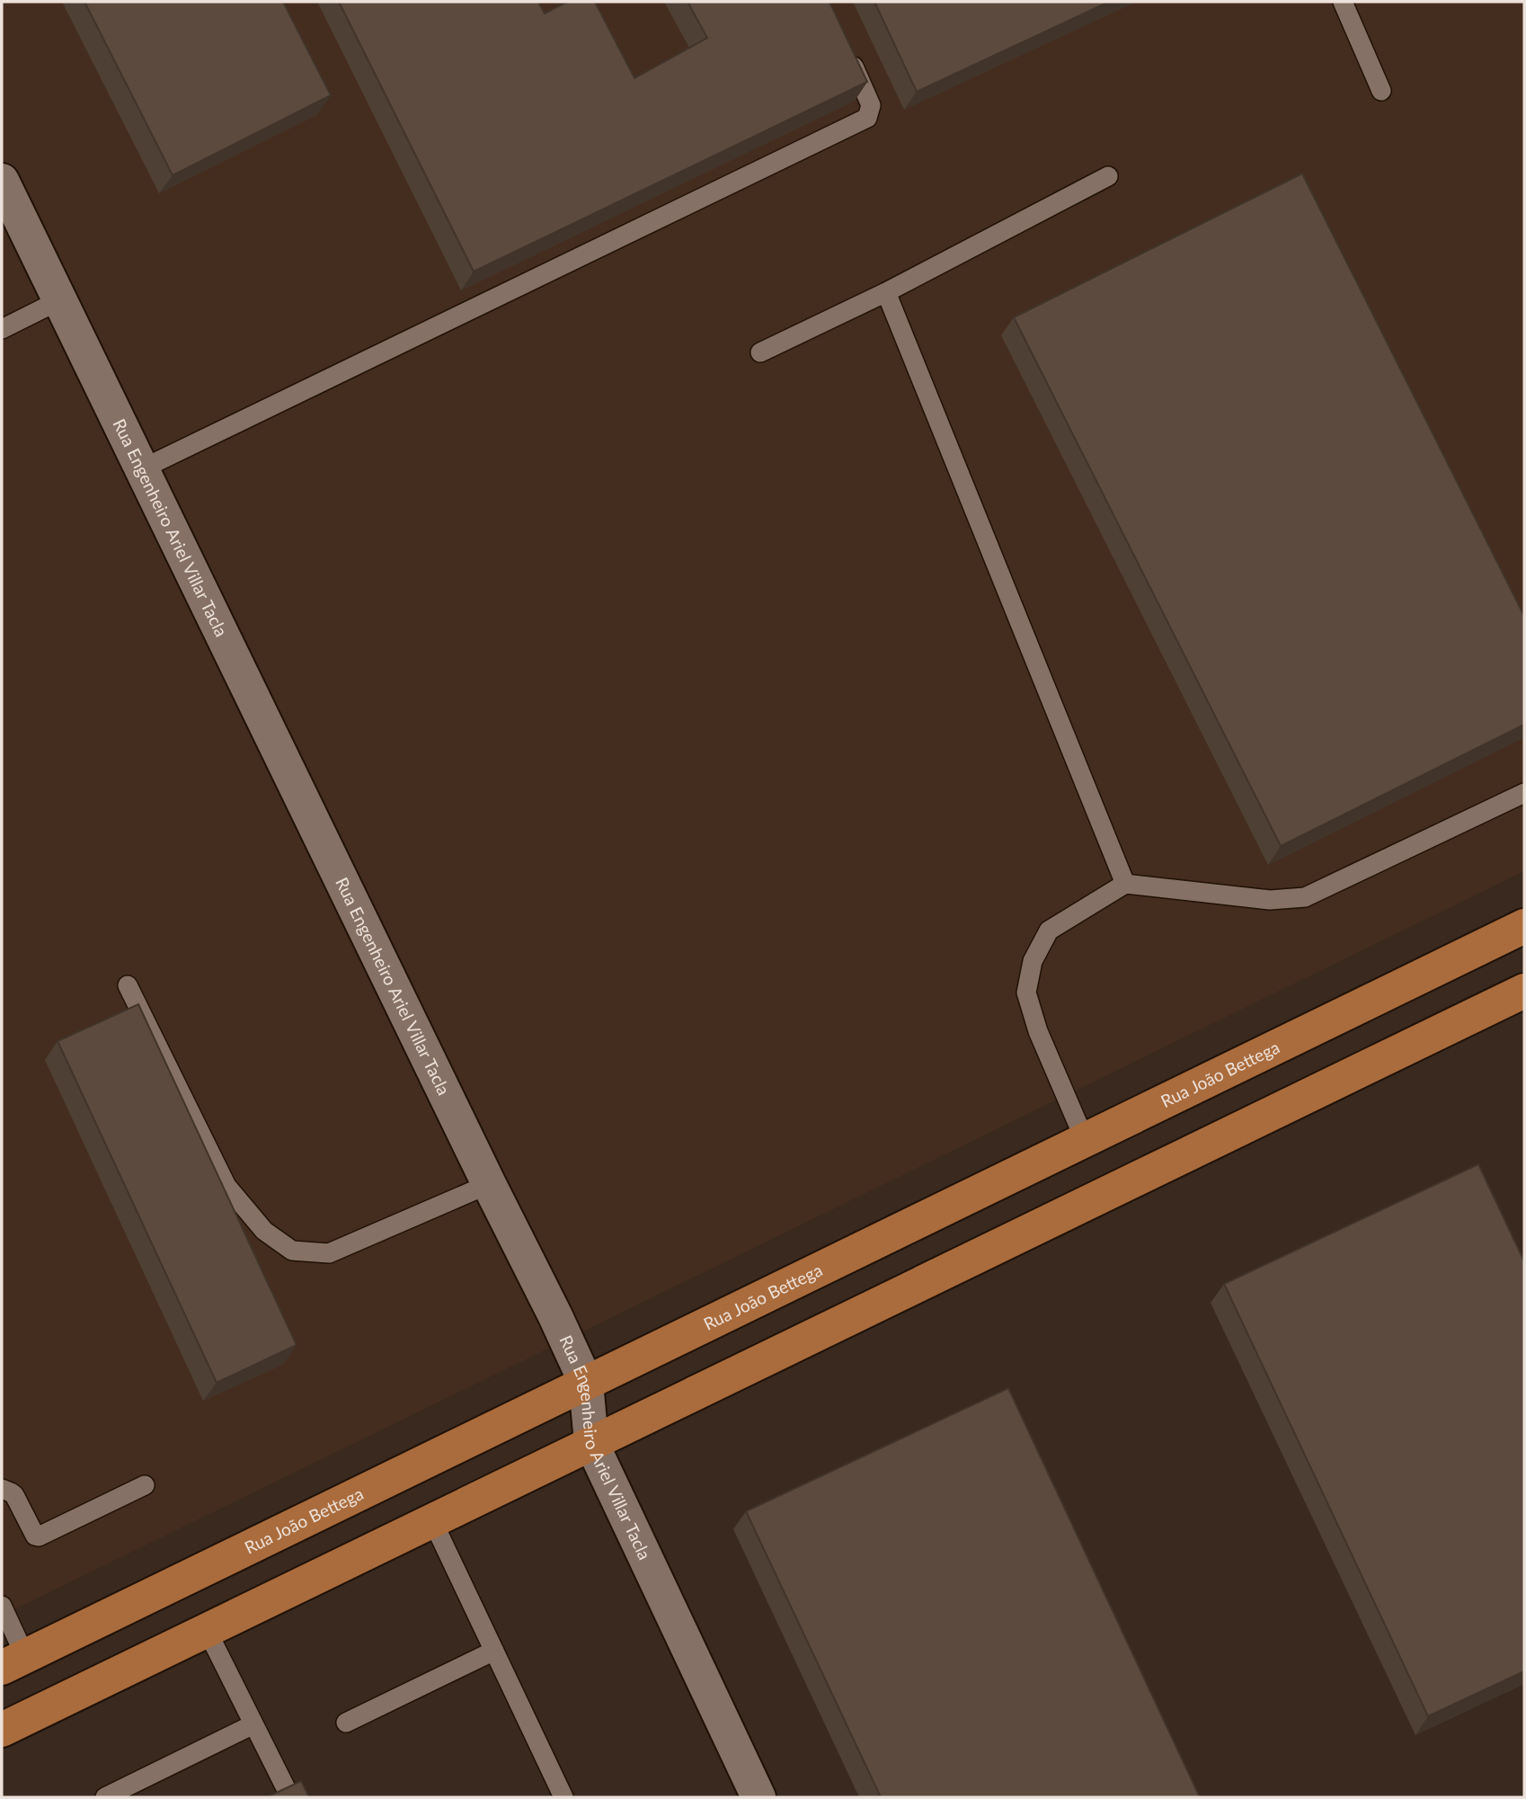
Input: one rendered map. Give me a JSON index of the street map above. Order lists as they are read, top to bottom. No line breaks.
{"streets":{"main road":["Rua João Bettega"],"street":["Rua Engenheiro Ariel Villar Tacla"]},"crossings":[["Rua Engenheiro Ariel Villar Tacla","Rua João Bettega"]]}
